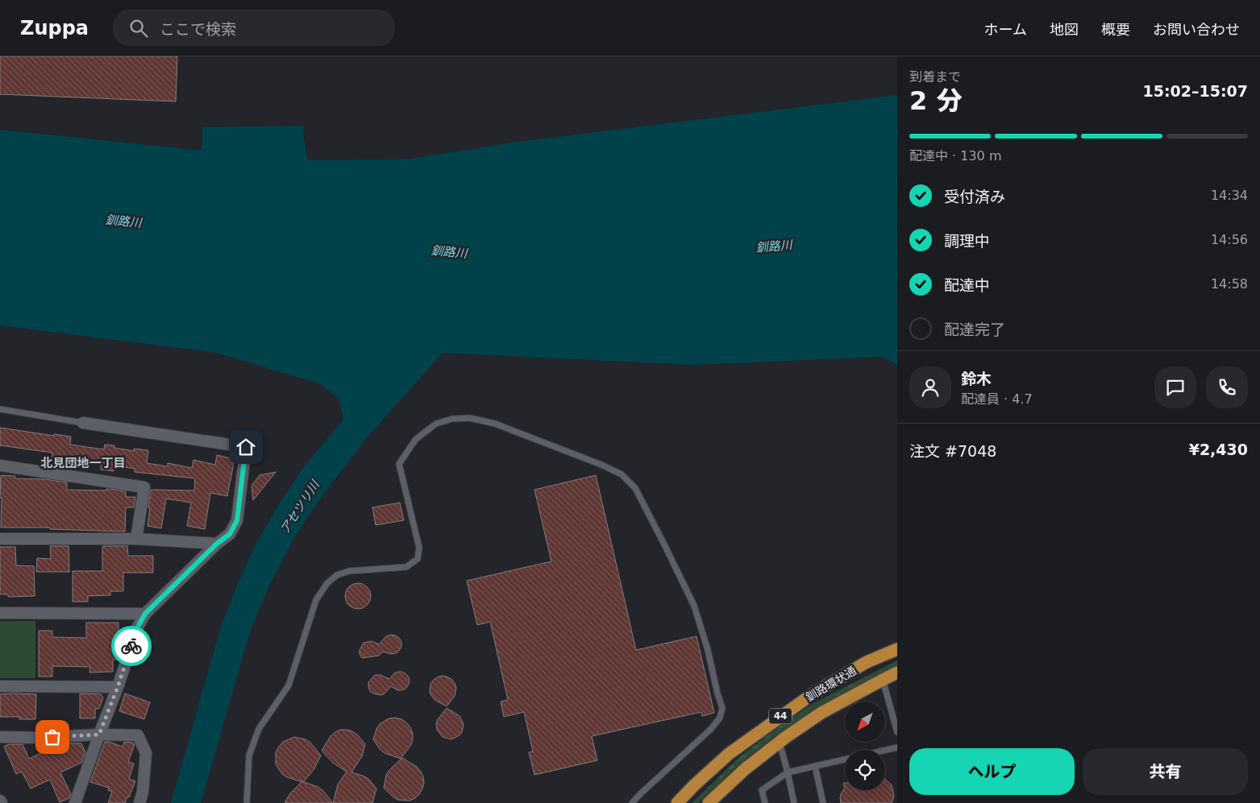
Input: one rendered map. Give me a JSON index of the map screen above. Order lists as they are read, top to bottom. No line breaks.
{"streets":{"highway":["釧路環状通","44"]},"districts":["北見団地一丁目"],"water":["釧路川","アセツリ川"],"north":"bottom left","page":{"header":"Zuppa","search":"ここで検索","nav":["ホーム","地図","概要","お問い合わせ"],"heading":["2 分","到着まで","15:02–15:07"],"panel":["鈴木","配達員 · 4.7","注文 #7048","¥2,430"],"bar":"配達中 · 130 m","list":[["受付済み","14:34"],["調理中","14:56"],["配達中","14:58"],"配達完了"],"buttons":["ヘルプ","共有"]}}
